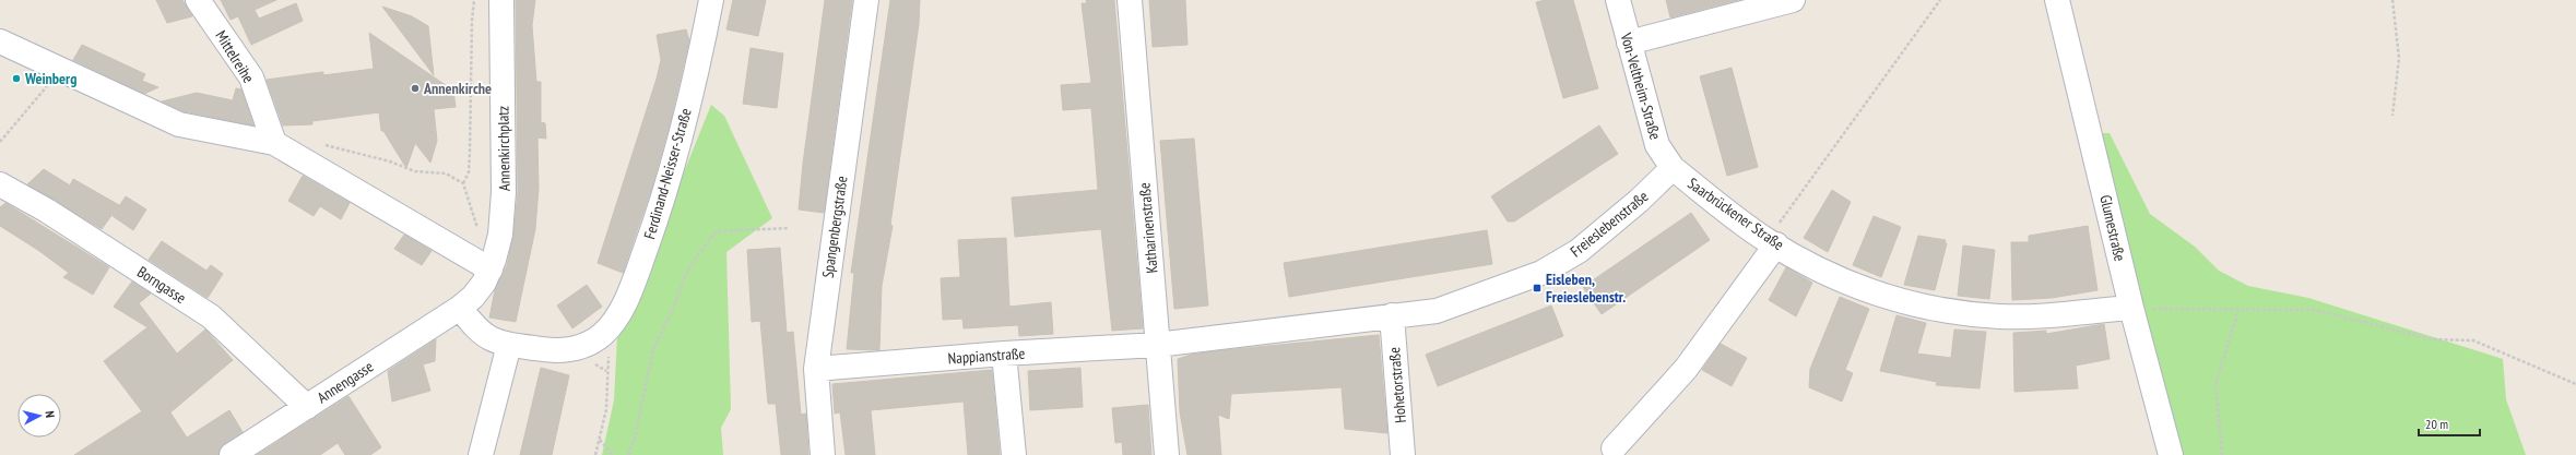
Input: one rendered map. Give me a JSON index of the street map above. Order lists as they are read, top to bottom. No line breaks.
{"streets":{"street":["Mittelreihe","Von-Veltheim-Straße","Annenkirchplatz","Ferdinand-Neisser-Straße","Saarbrückener Straße","Freieslebenstraße","Spangenbergstraße","Katharinenstraße","Glumestraße","Borngasse","Nappianstraße","Annengasse","Hohetorstraße"]},"crossings":[["Von-Veltheim-Straße","Saarbrückener Straße"],["Von-Veltheim-Straße","Freieslebenstraße"],["Annenkirchplatz","Ferdinand-Neisser-Straße"],["Annenkirchplatz","Annengasse"],["Ferdinand-Neisser-Straße","Annengasse"],["Saarbrückener Straße","Freieslebenstraße"],["Saarbrückener Straße","Glumestraße"],["Freieslebenstraße","Katharinenstraße"],["Freieslebenstraße","Nappianstraße"],["Freieslebenstraße","Hohetorstraße"],["Spangenbergstraße","Nappianstraße"],["Katharinenstraße","Nappianstraße"],["Borngasse","Annengasse"]],"places":{"other":["Weinberg","Annenkirche"],"transit":["Eisleben, Freieslebenstr."]},"scale_bar":"20 m","north":"right"}
